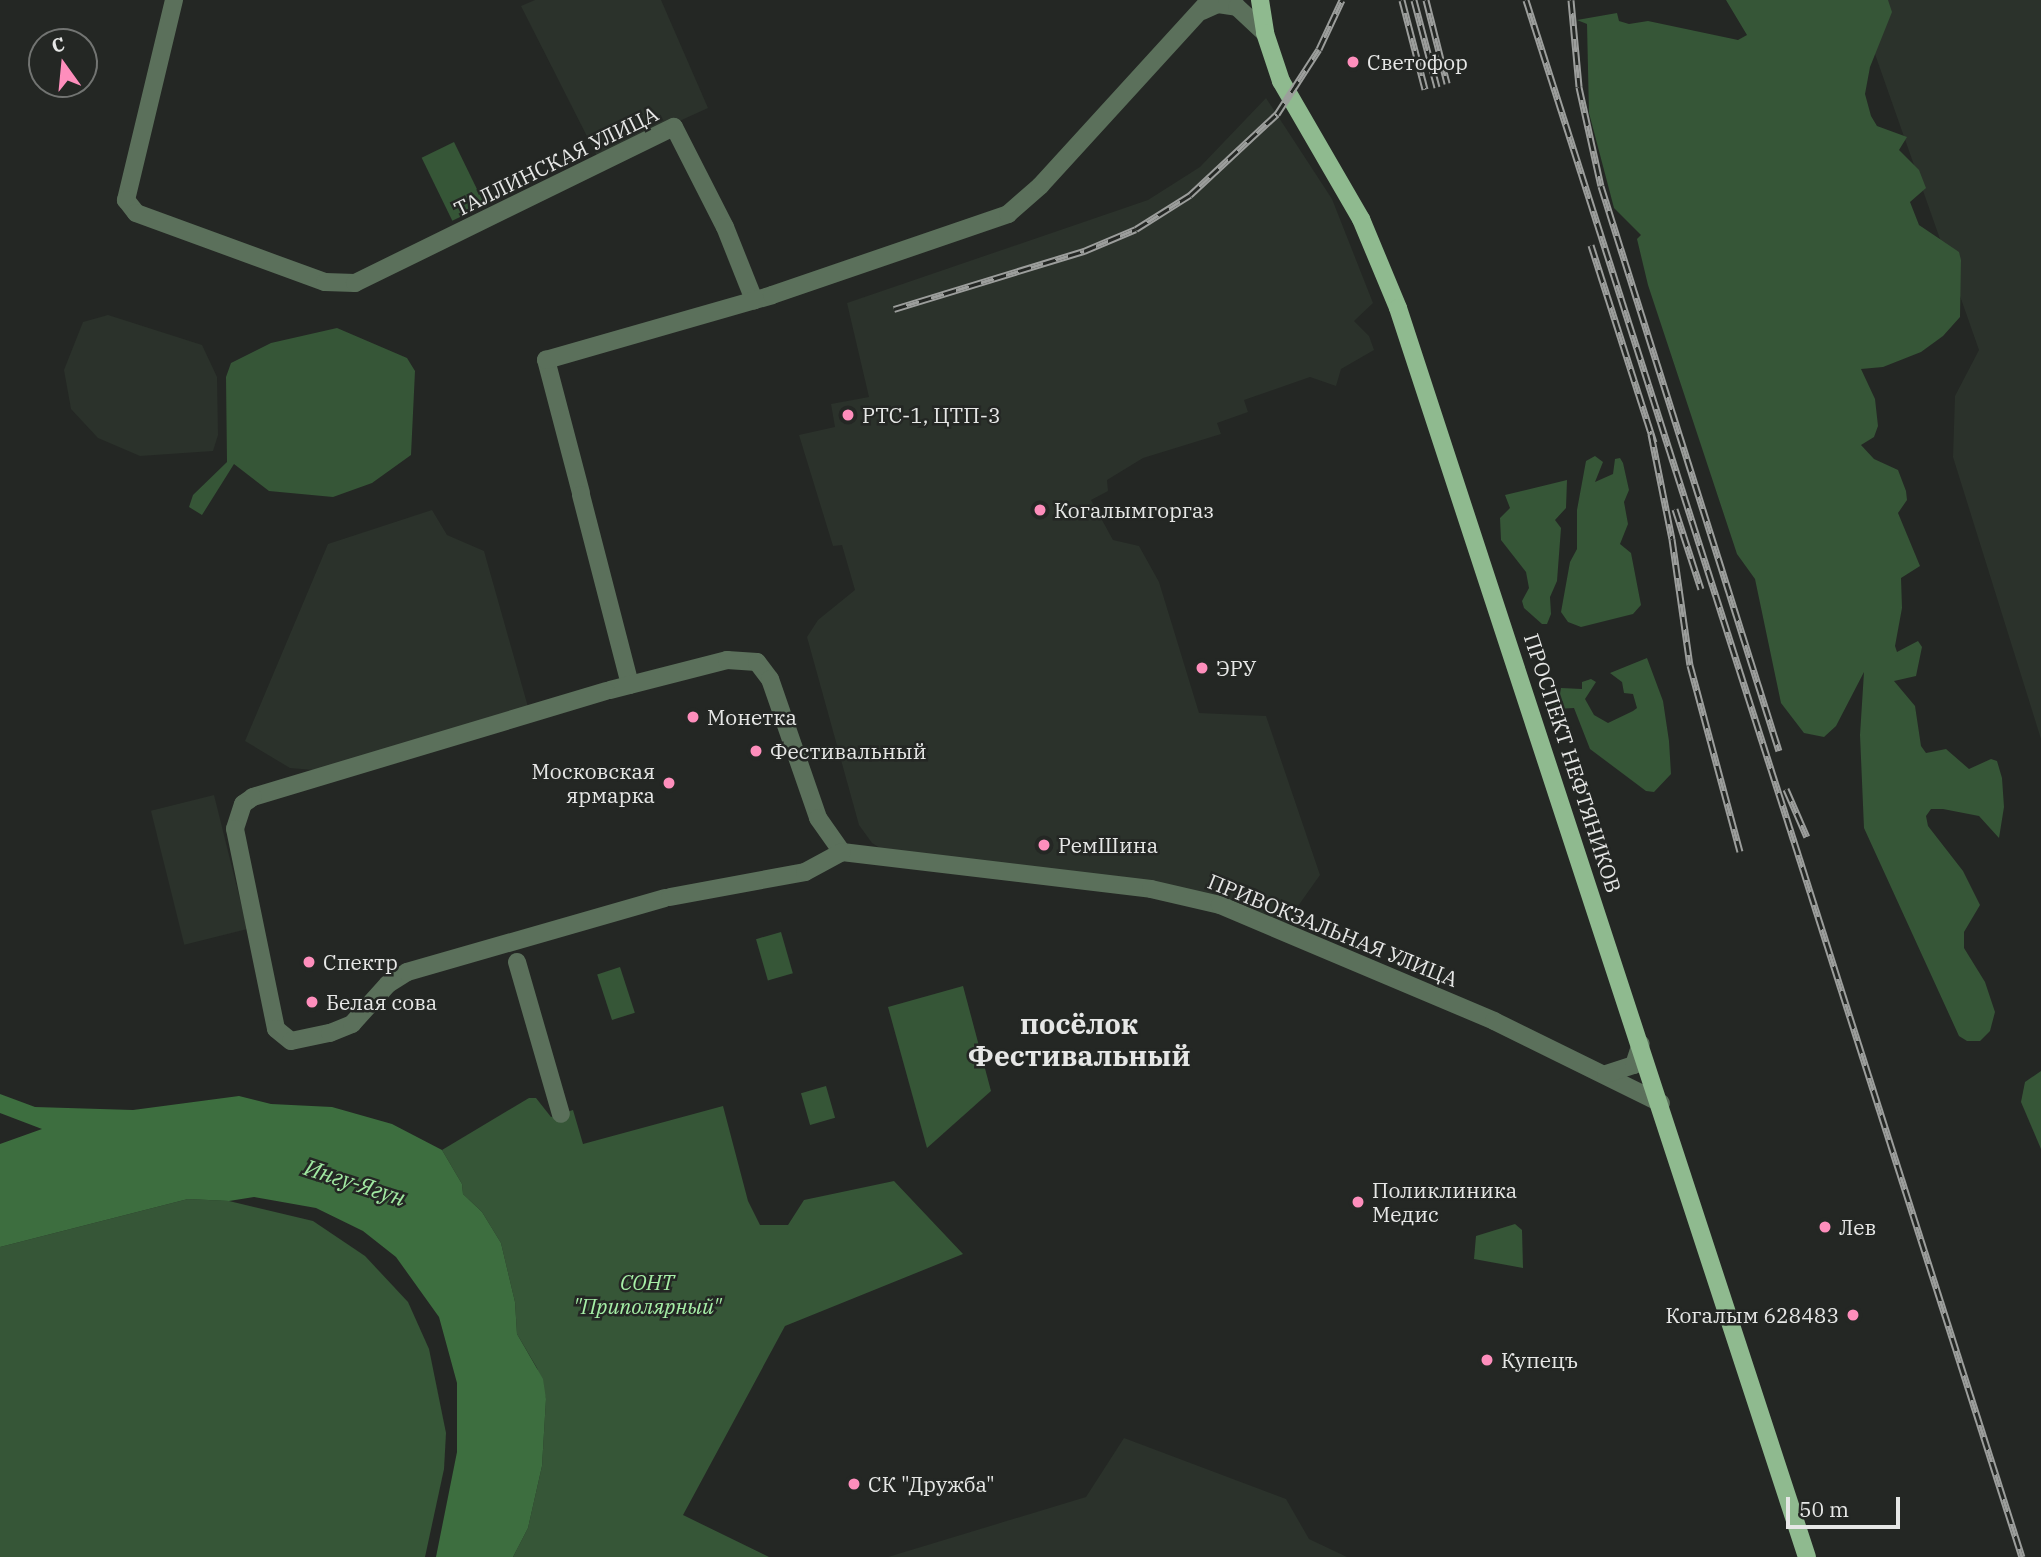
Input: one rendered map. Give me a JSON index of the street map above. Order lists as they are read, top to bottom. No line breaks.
{"streets":{"main road":["ПРОСПЕКТ НЕФТЯНИКОВ"],"street":["ТАЛЛИНСКАЯ УЛИЦА","ПРИВОКЗАЛЬНАЯ УЛИЦА"]},"crossings":[["ПРОСПЕКТ НЕФТЯНИКОВ","ПРИВОКЗАЛЬНАЯ УЛИЦА"]],"districts":["посёлок Фестивальный"],"water":["Ингу-Ягун"],"parks":["СОНТ \"Приполярный\""],"places":["Светофор","РТС-1, ЦТП-3","Когалымгоргаз","ЭРУ","Монетка","Фестивальный","Московская ярмарка","РемШина","Спектр","Белая сова","Поликлиника Медис","Лев","Когалым 628483","Купецъ","СК \"Дружба\""],"scale_bar":"50 m","north":"top"}
